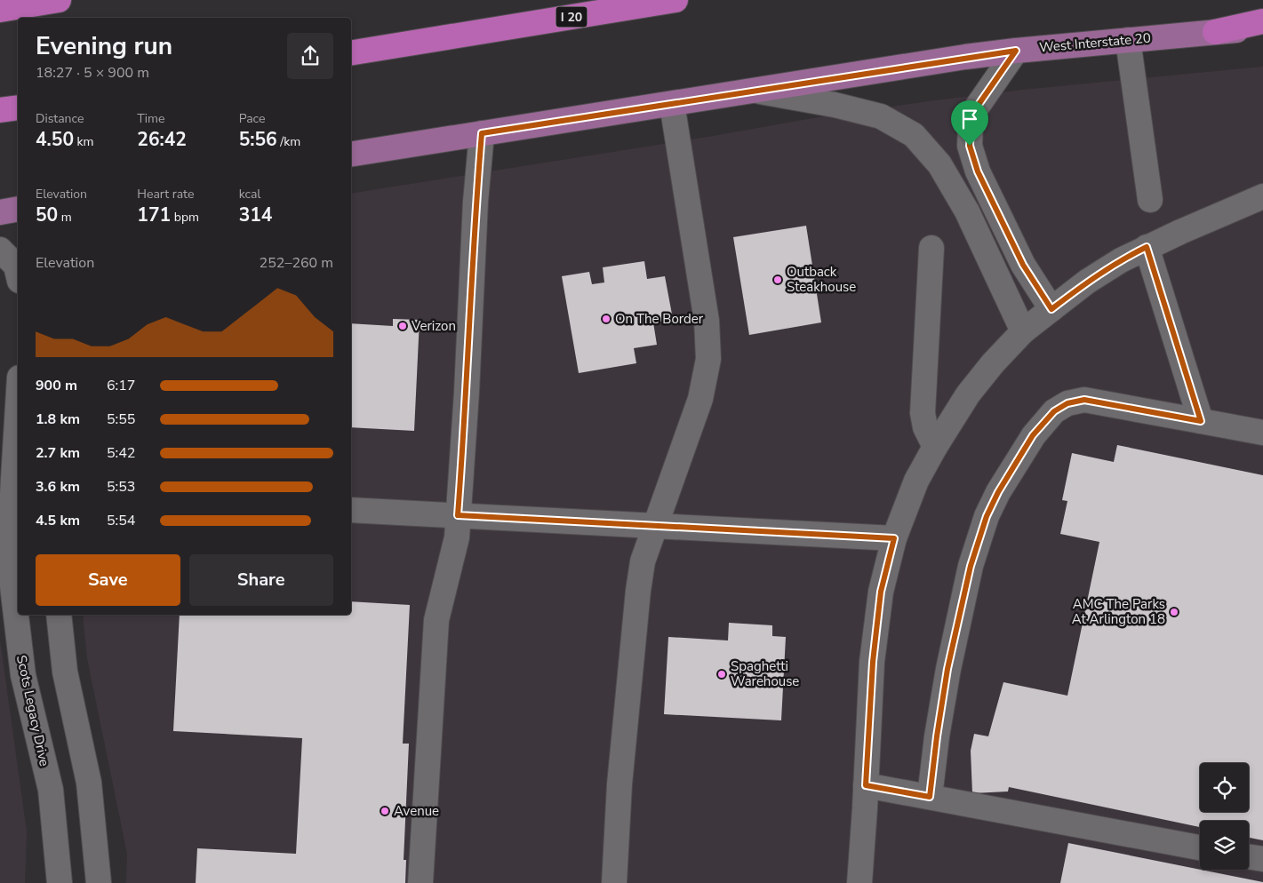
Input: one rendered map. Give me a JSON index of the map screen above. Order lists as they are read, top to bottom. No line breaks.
{"streets":{"highway":["I 20"],"main road":["West Interstate 20"],"street":["Scots Legacy Drive"]},"places":["Outback Steakhouse","On The Border","Verizon","AMC The Parks At Arlington 18","Spaghetti Warehouse","Avenue"],"page":{"heading":["Evening run","18:27 · 5 × 900 m"],"stats":[["Distance","4.50 km"],["Time","26:42"],["Pace","5:56 /km"],["Elevation","50 m"],["Heart rate","171 bpm"],["kcal","314"]],"chart":["Elevation","252–260 m"],"list":[{"name":"900 m","note":"6:17"},{"name":"1.8 km","note":"5:55"},{"name":"2.7 km","note":"5:42"},{"name":"3.6 km","note":"5:53"},{"name":"4.5 km","note":"5:54"}],"buttons":["Save","Share"]}}
